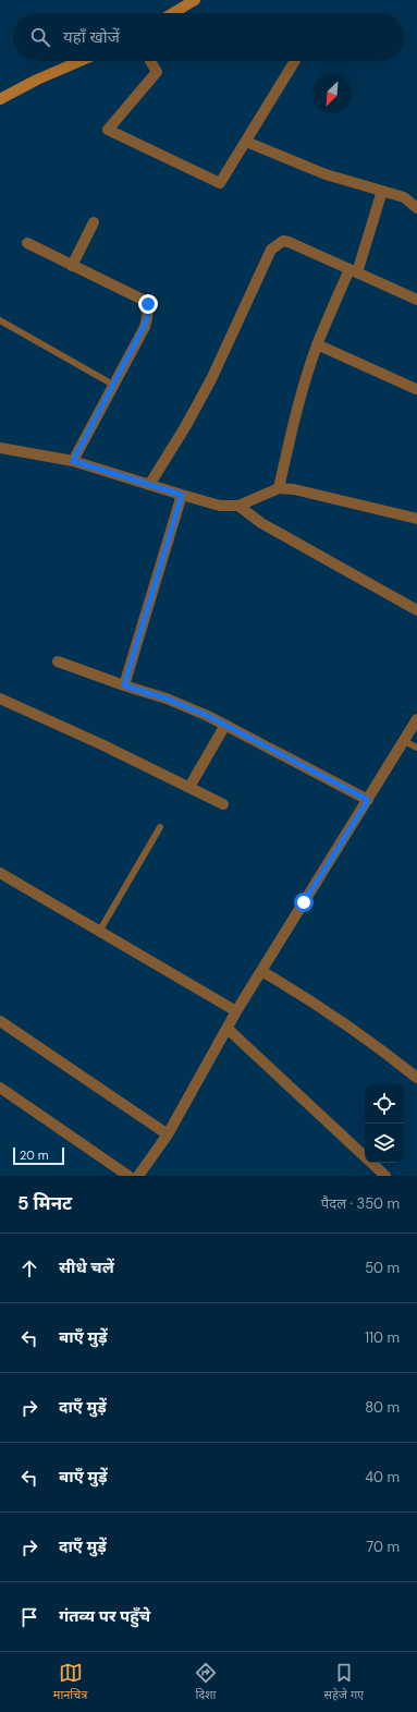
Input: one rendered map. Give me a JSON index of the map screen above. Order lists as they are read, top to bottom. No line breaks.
{"scale_bar":"20 m","north":"bottom left","page":{"search":"यहाँ खोजें","scale":"20 m","heading":["5 मिनट","पैदल · 350 m"],"list":[["सीधे चलें","50 m"],["बाएँ मुड़ें","110 m"],["दाएँ मुड़ें","80 m"],["बाएँ मुड़ें","40 m"],["दाएँ मुड़ें","70 m"],"गंतव्य पर पहुँचे"],"nav":["मानचित्र","दिशा","सहेजे गए"]}}
